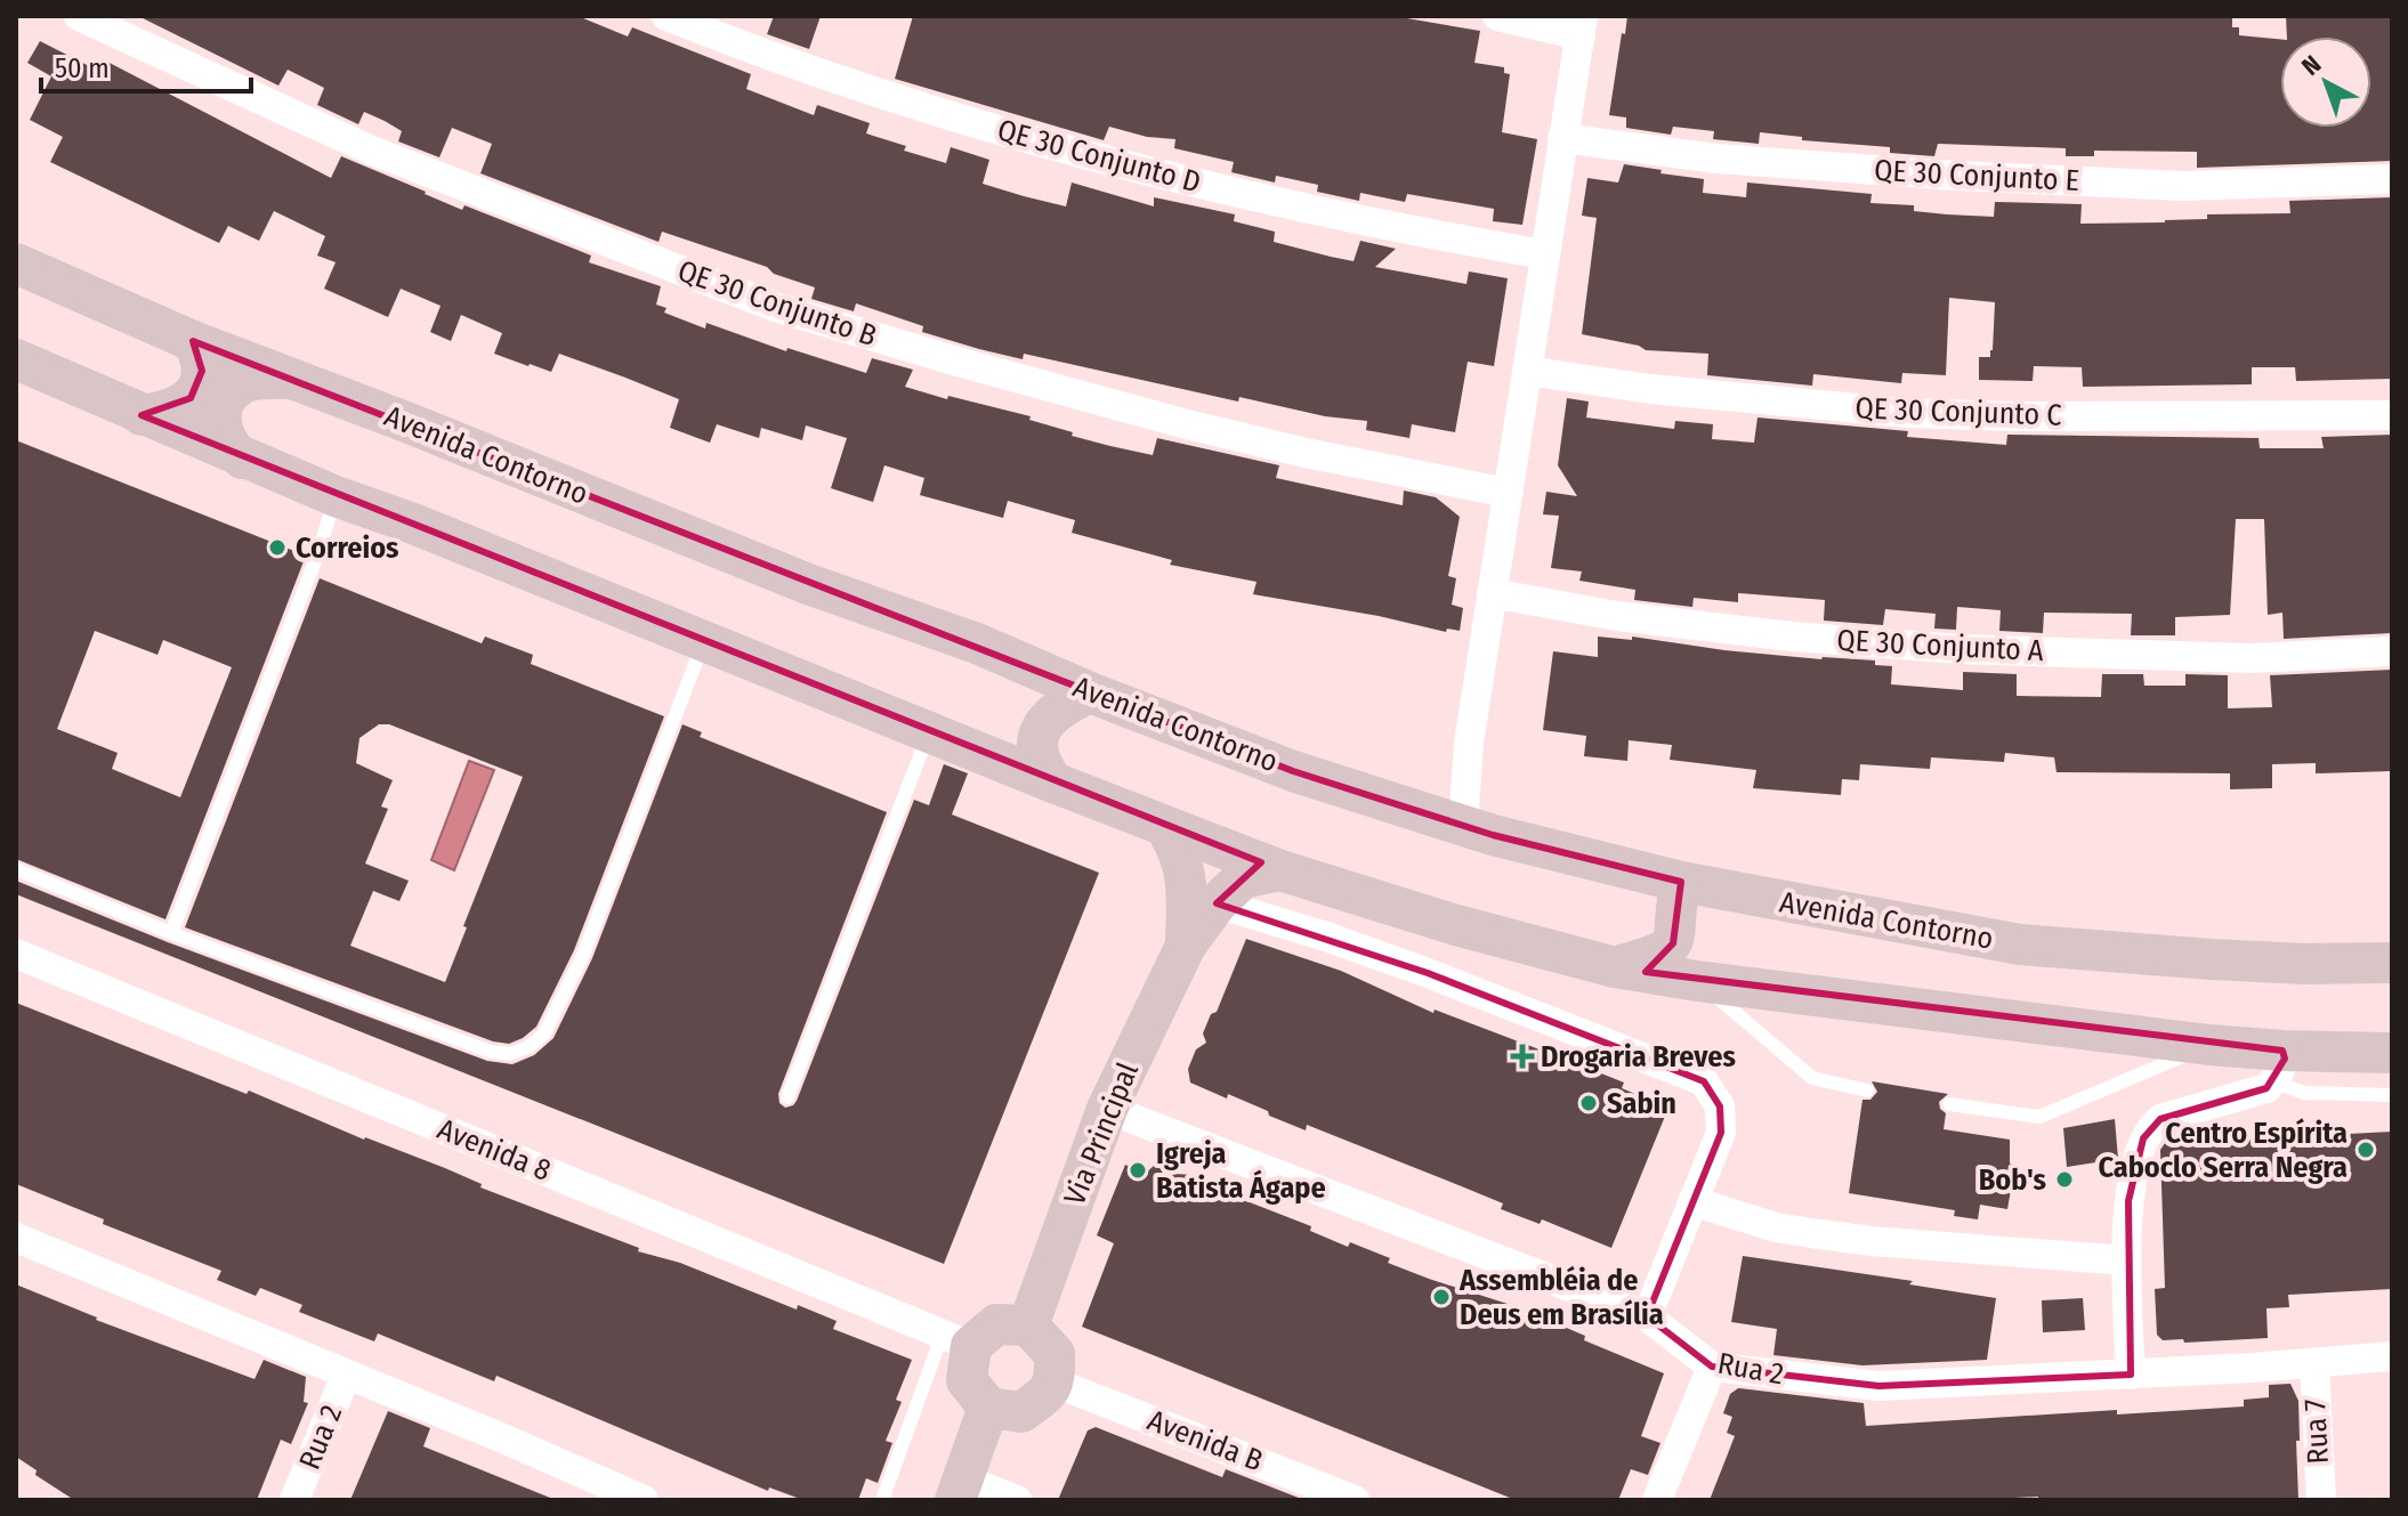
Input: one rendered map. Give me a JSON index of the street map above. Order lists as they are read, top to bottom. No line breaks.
{"streets":{"main road":["Avenida Contorno","Via Principal"],"street":["QE 30 Conjunto D","QE 30 Conjunto E","QE 30 Conjunto B","QE 30 Conjunto C","QE 30 Conjunto A","Avenida 8","Rua 2","Rua 7","Avenida B"]},"crossings":[["Via Principal","Avenida 8"],["Via Principal","Rua 2"],["Via Principal","Avenida B"],["Avenida 8","Avenida B"],["Rua 2","Rua 7"]],"places":{"other":["Correios","Sabin","Centro Espírita Caboclo Serra Negra","Igreja Batista Ágape","Bob's","Assembléia de Deus em Brasília"],"health":["Drogaria Breves"]},"scale_bar":"50 m","north":"top left"}
